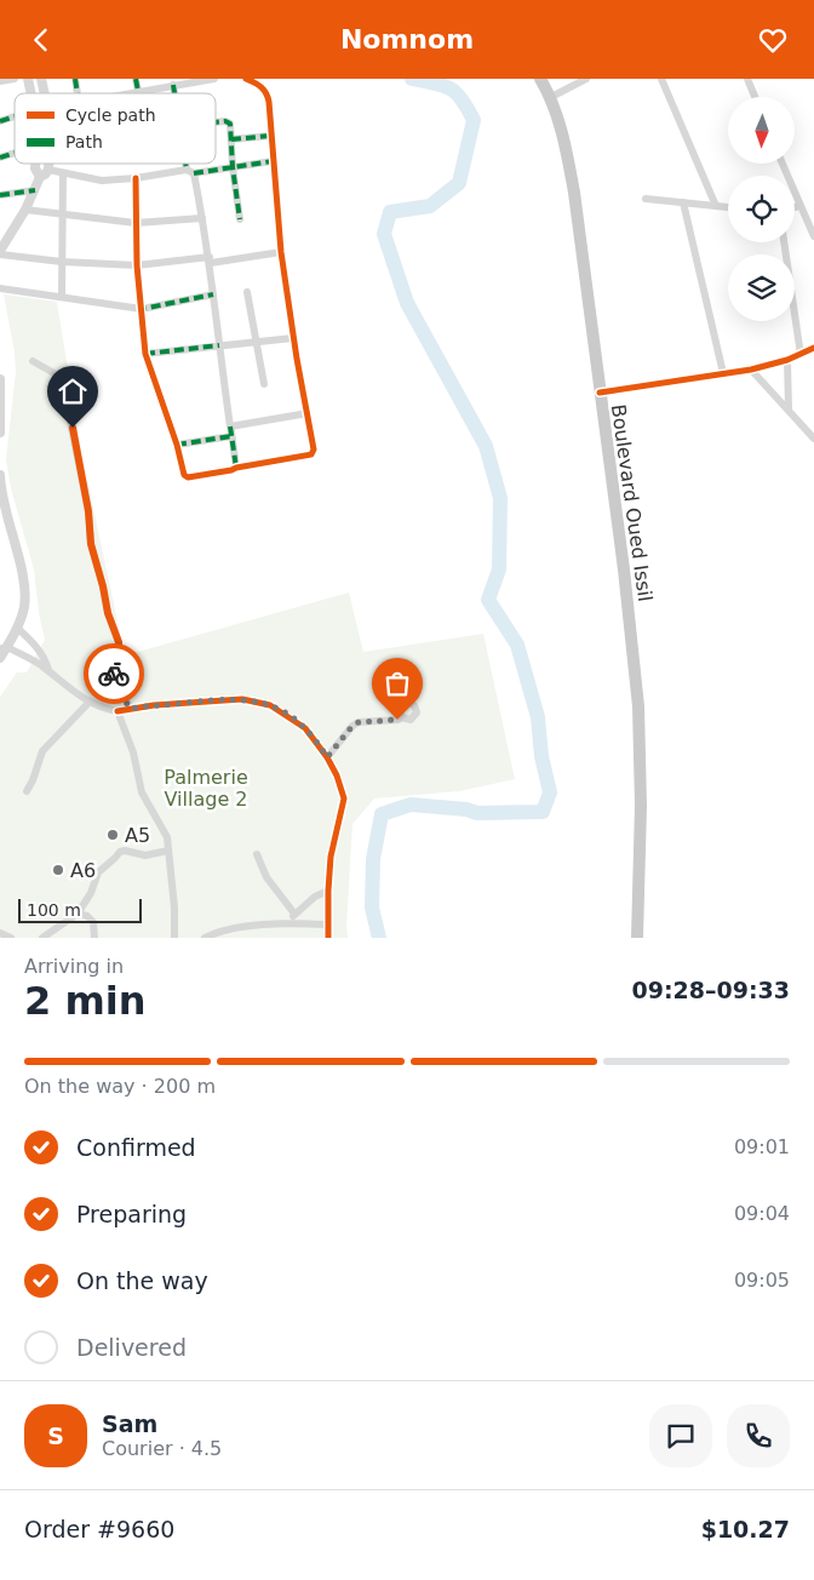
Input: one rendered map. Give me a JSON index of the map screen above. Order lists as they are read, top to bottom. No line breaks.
{"streets":{"main road":["Boulevard Oued Issil"]},"parks":["Palmerie Village 2"],"places":["A5","A6"],"legend":["Cycle path","Path"],"scale_bar":"100 m","north":"bottom","page":{"header":"Nomnom","scale":"100 m","heading":["2 min","Arriving in","09:28–09:33"],"panel":["Sam","Courier · 4.5","Order #9660","$10.27"],"bar":"On the way · 200 m","list":[["Confirmed","09:01"],["Preparing","09:04"],["On the way","09:05"],"Delivered"],"round":"S"}}
